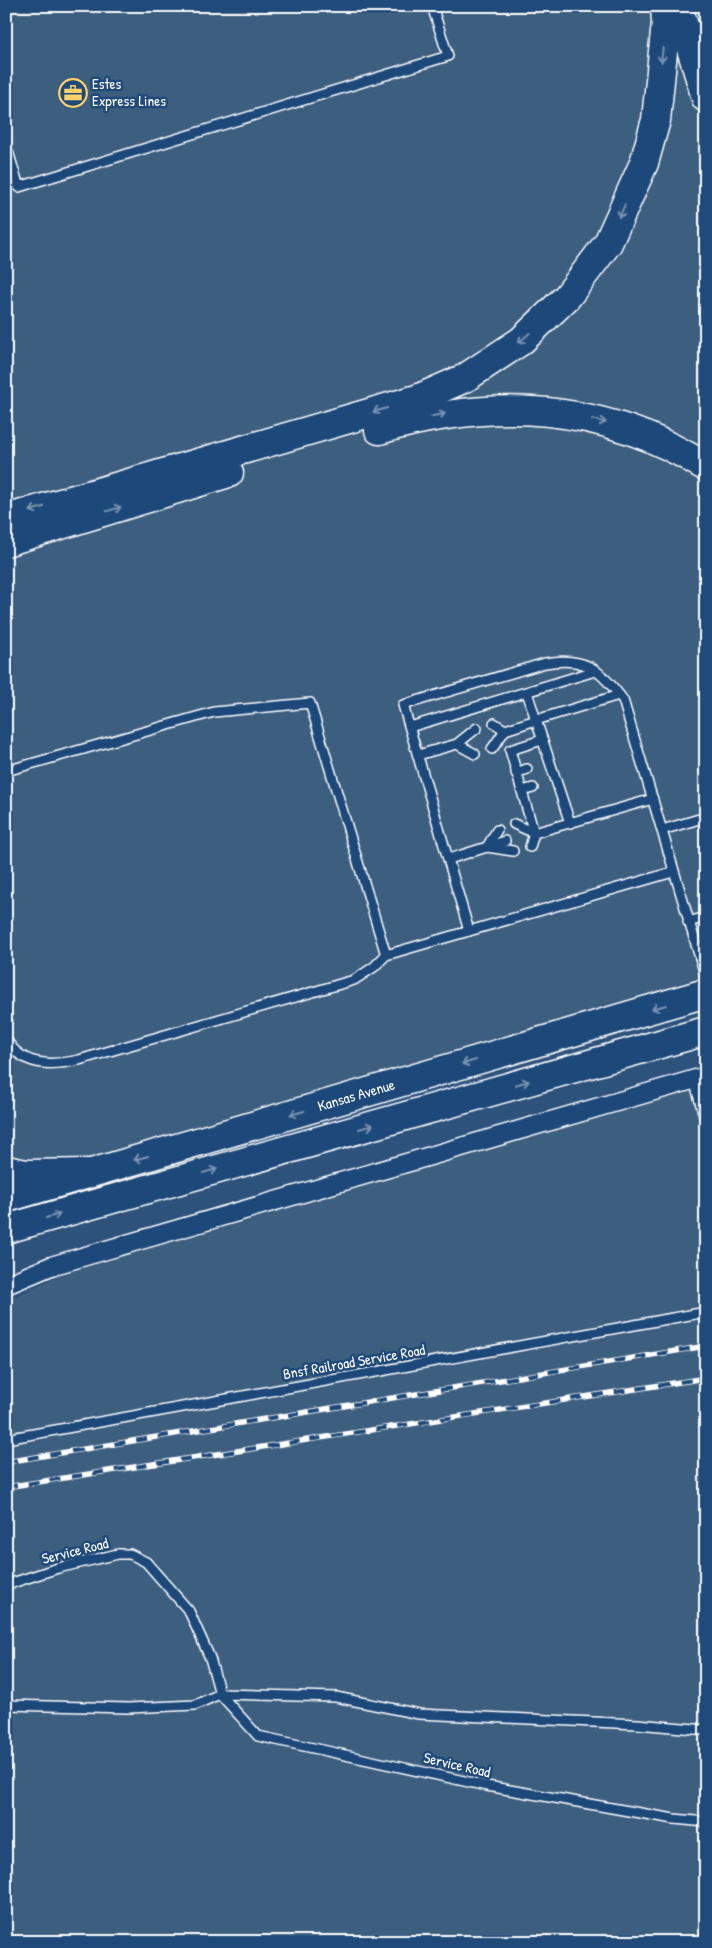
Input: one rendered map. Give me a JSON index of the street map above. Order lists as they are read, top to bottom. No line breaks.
{"streets":{"main road":["Kansas Avenue"],"lane":["Bnsf Railroad Service Road","Service Road"]},"places":{"office":["Estes Express Lines"]}}
